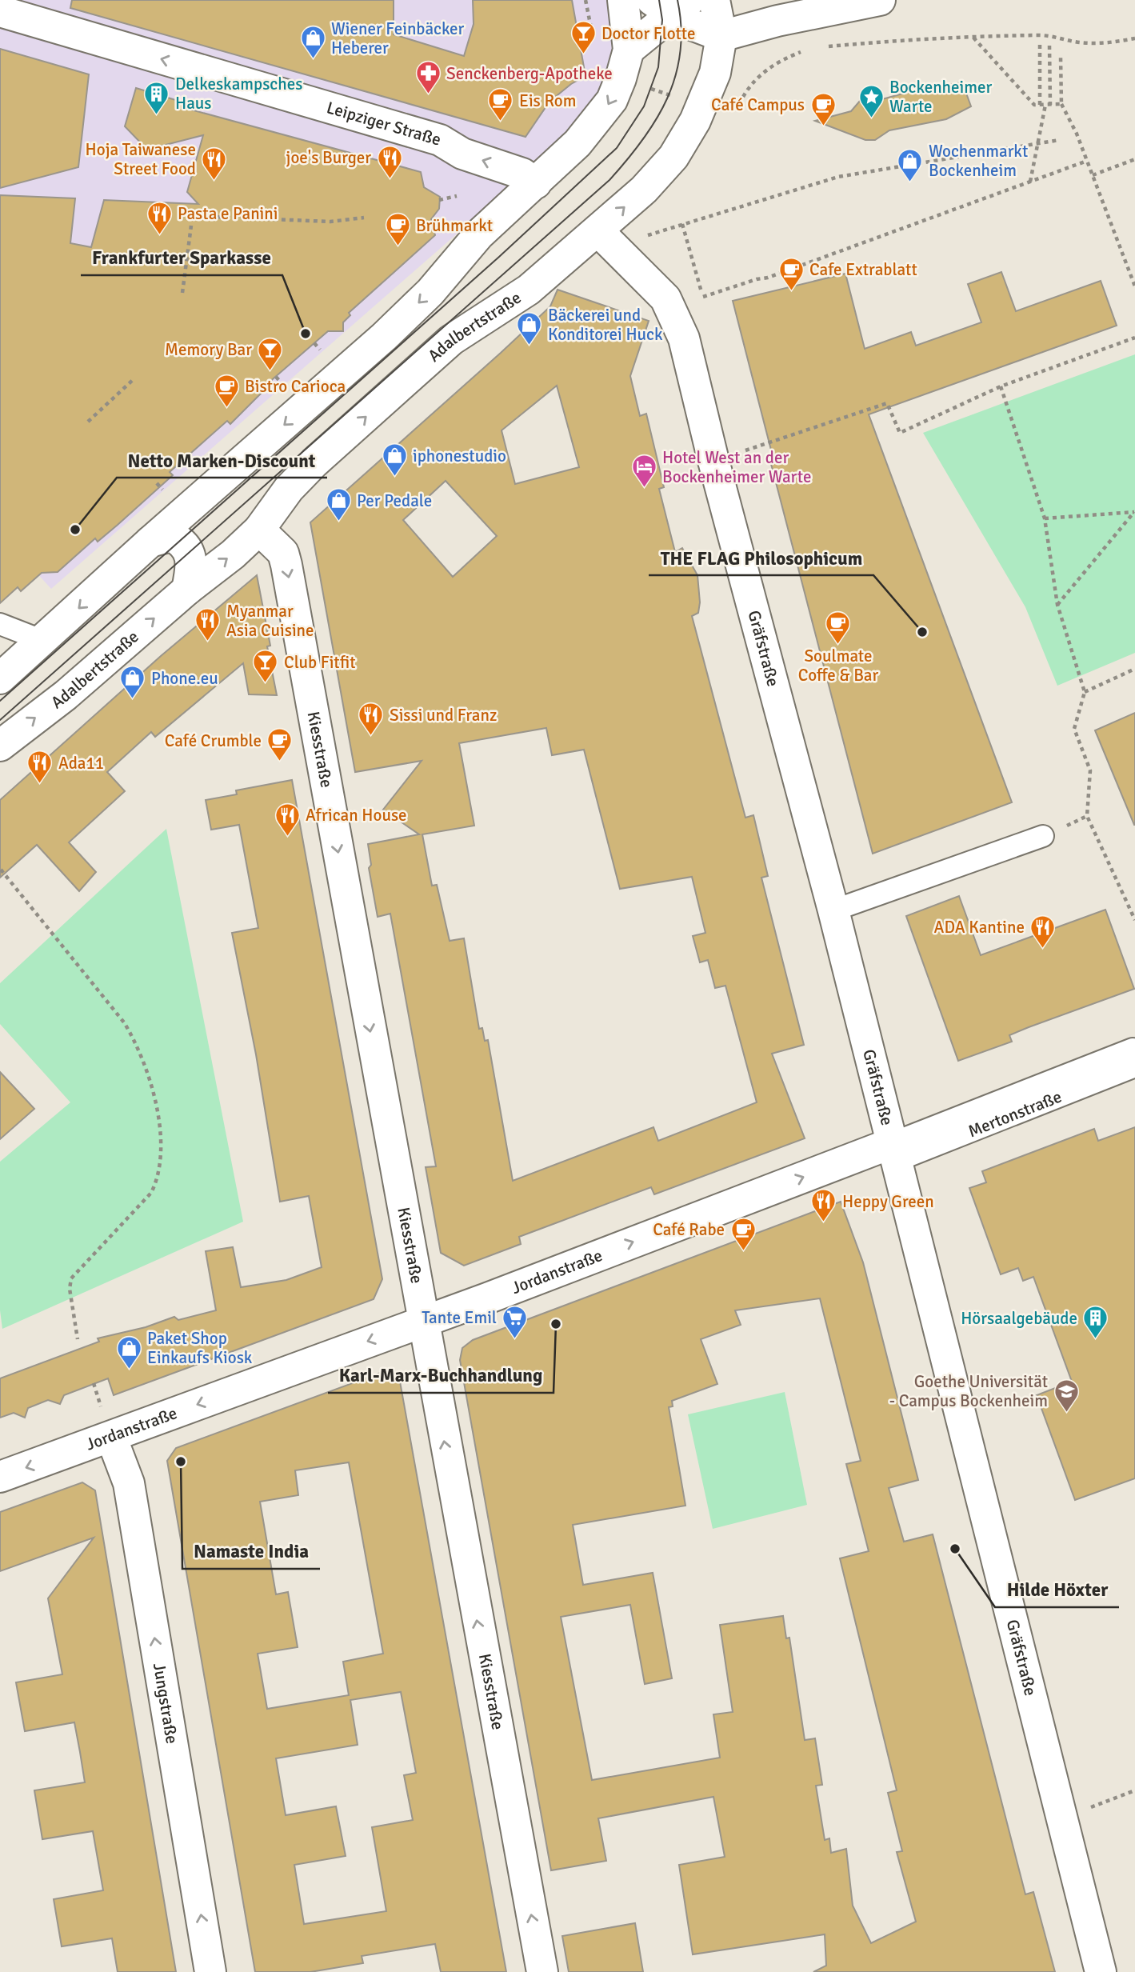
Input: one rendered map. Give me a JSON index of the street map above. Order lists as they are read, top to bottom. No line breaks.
{"streets":{"street":["Leipziger Straße","Adalbertstraße","Gräfstraße","Kiesstraße","Jordanstraße","Jungstraße"],"lane":["Mertonstraße"]},"crossings":[["Adalbertstraße","Gräfstraße"],["Adalbertstraße","Kiesstraße"],["Gräfstraße","Mertonstraße"],["Gräfstraße","Jordanstraße"],["Kiesstraße","Jordanstraße"],["Mertonstraße","Jordanstraße"],["Jordanstraße","Jungstraße"]],"one_way":["Leipziger Straße","Jungstraße"],"places":{"bar":["Doctor Flotte","Memory Bar","Club Fitfit"],"shop":["Wiener Feinbäcker Heberer","Wochenmarkt Bockenheim","Bäckerei und Konditorei Huck","iphonestudio","Per Pedale","Phone.eu","Paket Shop Einkaufs Kiosk"],"pharmacy":["Senckenberg-Apotheke"],"building":["Delkeskampsches Haus","Hörsaalgebäude"],"place":["Bockenheimer Warte"],"cafe":["Eis Rom","Café Campus","Brühmarkt","Cafe Extrablatt","Bistro Carioca","Soulmate Coffe & Bar","Café Crumble","Café Rabe"],"restaurant":["joe's Burger","Hoja Taiwanese Street Food","Pasta e Panini","Myanmar Asia Cuisine","Sissi und Franz","Ada11","African House","ADA Kantine","Heppy Green"],"other":["Frankfurter Sparkasse","Netto Marken-Discount","THE FLAG Philosophicum","Karl-Marx-Buchhandlung","Namaste India","Hilde Höxter"],"hotel":["Hotel West an der Bockenheimer Warte"],"supermarket":["Tante Emil"],"school or university":["Goethe Universität - Campus Bockenheim"]}}
